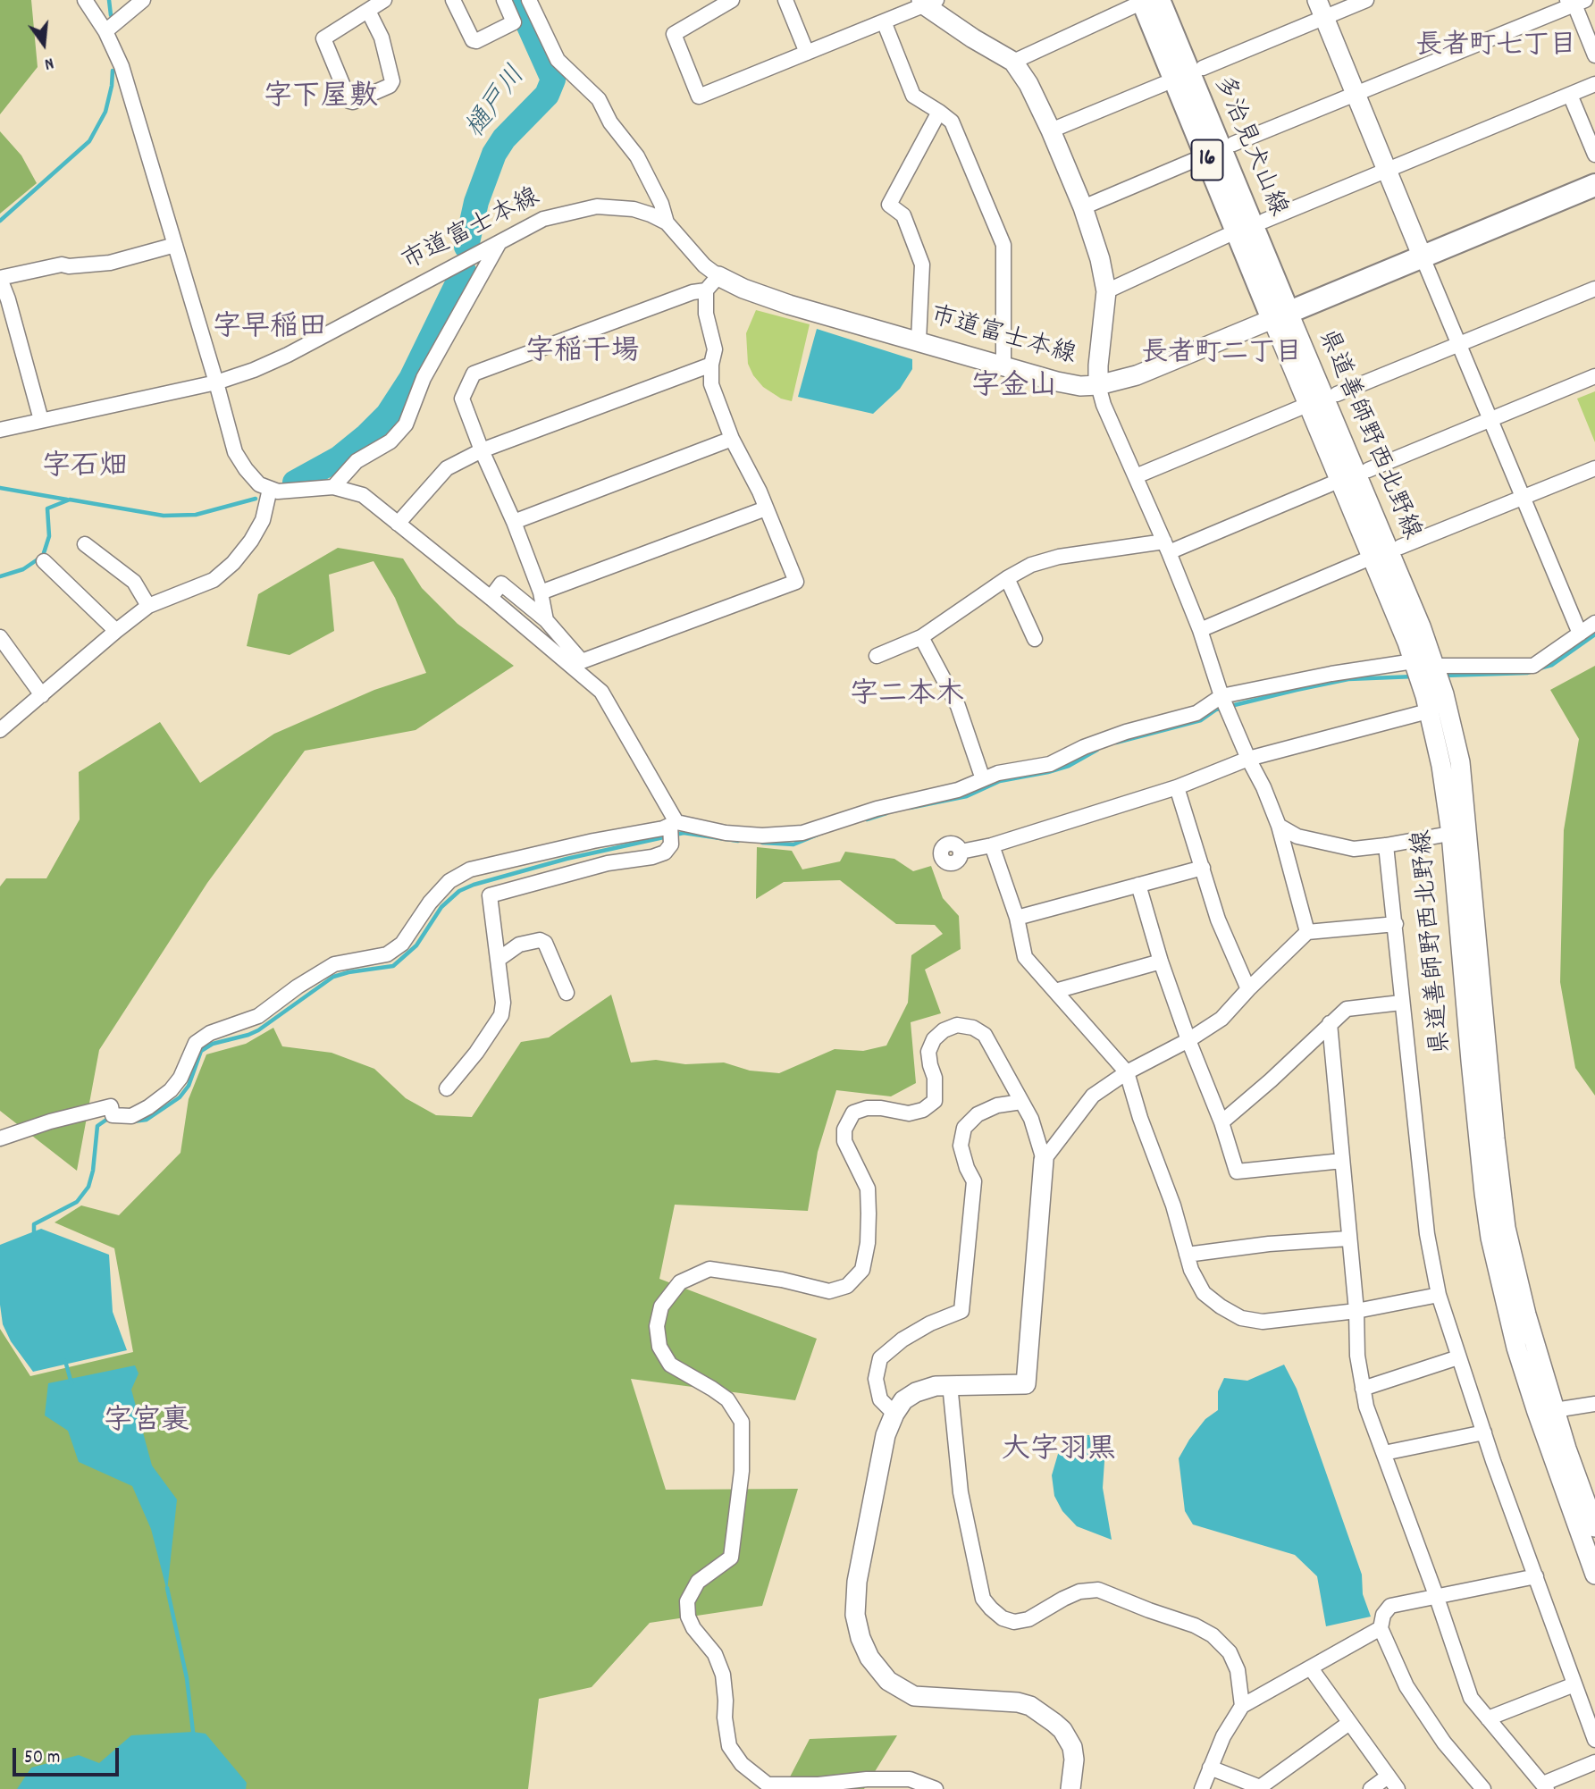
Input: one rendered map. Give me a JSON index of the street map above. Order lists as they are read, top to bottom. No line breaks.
{"streets":{"main road":["多治見犬山線","16","市道富士本線","県道善師野西北野線"]},"crossings":[["多治見犬山線","市道富士本線"],["多治見犬山線","県道善師野西北野線"],["市道富士本線","県道善師野西北野線"]],"districts":["長者町七丁目","字下屋敷","字早稲田","字稲干場","長者町二丁目","字金山","字石畑","字二本木","字宮裏","大字羽黒"],"water":["樋戸川"],"scale_bar":"50 m","north":"bottom"}
